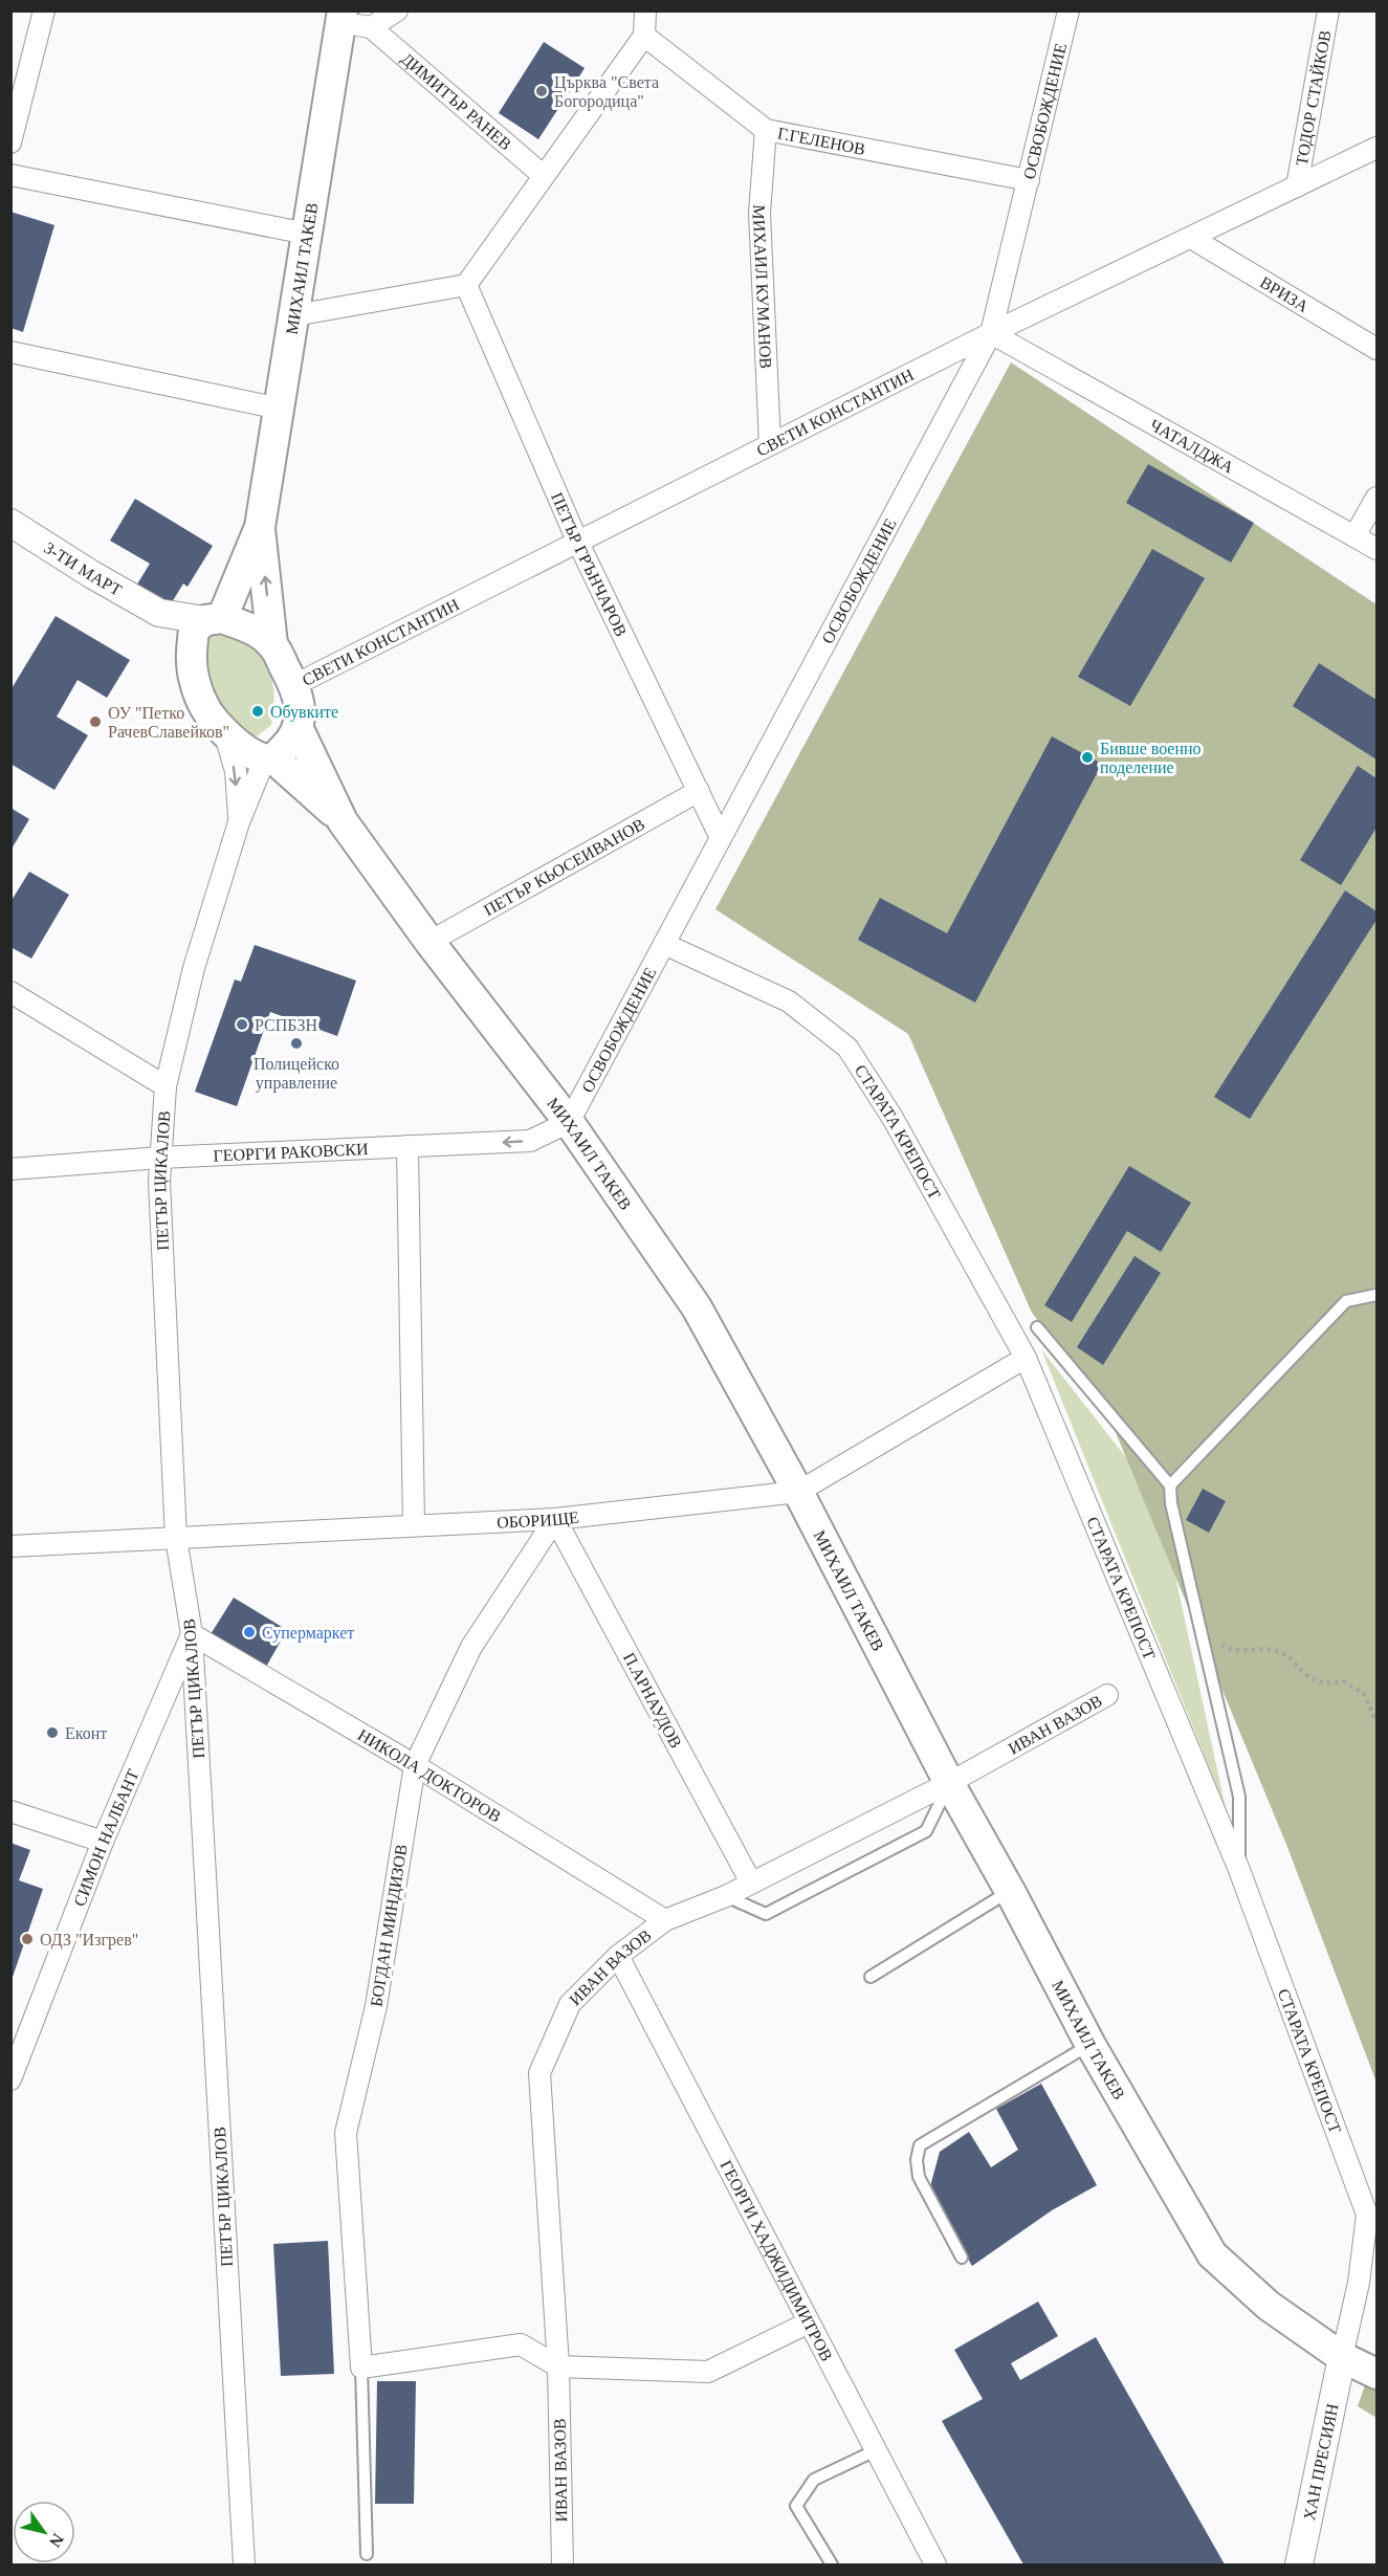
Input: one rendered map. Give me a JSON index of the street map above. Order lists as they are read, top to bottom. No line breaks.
{"streets":{"main road":["МИХАИЛ ТАКЕВ"],"street":["ТОДОР СТАЙКОВ","ДИМИТЪР РАНЕВ","ОСВОБОЖДЕНИЕ","Г.ГЕЛЕНОВ","МИХАИЛ КУМАНОВ","ВРИЗА","СВЕТИ КОНСТАНТИН","ЧАТАЛДЖА","ПЕТЪР ГРЪНЧАРОВ","3-ТИ МАРТ","ПЕТЪР КЬОСЕИВАНОВ","СТАРАТА КРЕПОСТ","ГЕОРГИ РАКОВСКИ","ПЕТЪР ЦИКАЛОВ","ОБОРИЩЕ","П.АРНАУДОВ","ИВАН ВАЗОВ","НИКОЛА ДОКТОРОВ","СИМОН НАЛБАНТ","БОГДАН МИНДИЗОВ","ГЕОРГИ ХАДЖИДИМИТРОВ","ХАН ПРЕСИЯН"]},"crossings":[["ТОДОР СТАЙКОВ","СВЕТИ КОНСТАНТИН"],["ОСВОБОЖДЕНИЕ","Г.ГЕЛЕНОВ"],["ОСВОБОЖДЕНИЕ","МИХАИЛ ТАКЕВ"],["ОСВОБОЖДЕНИЕ","СВЕТИ КОНСТАНТИН"],["ОСВОБОЖДЕНИЕ","ЧАТАЛДЖА"],["ОСВОБОЖДЕНИЕ","ПЕТЪР ГРЪНЧАРОВ"],["ОСВОБОЖДЕНИЕ","СТАРАТА КРЕПОСТ"],["ОСВОБОЖДЕНИЕ","ГЕОРГИ РАКОВСКИ"],["Г.ГЕЛЕНОВ","МИХАИЛ КУМАНОВ"],["МИХАИЛ ТАКЕВ","СВЕТИ КОНСТАНТИН"],["МИХАИЛ ТАКЕВ","ПЕТЪР КЬОСЕИВАНОВ"],["МИХАИЛ ТАКЕВ","СТАРАТА КРЕПОСТ"],["МИХАИЛ ТАКЕВ","ГЕОРГИ РАКОВСКИ"],["МИХАИЛ ТАКЕВ","ПЕТЪР ЦИКАЛОВ"],["МИХАИЛ ТАКЕВ","ОБОРИЩЕ"],["МИХАИЛ ТАКЕВ","ИВАН ВАЗОВ"],["МИХАИЛ ТАКЕВ","ХАН ПРЕСИЯН"],["МИХАИЛ КУМАНОВ","СВЕТИ КОНСТАНТИН"],["ВРИЗА","СВЕТИ КОНСТАНТИН"],["СВЕТИ КОНСТАНТИН","ЧАТАЛДЖА"],["СВЕТИ КОНСТАНТИН","ПЕТЪР ГРЪНЧАРОВ"],["СВЕТИ КОНСТАНТИН","ПЕТЪР ЦИКАЛОВ"],["ПЕТЪР ГРЪНЧАРОВ","ПЕТЪР КЬОСЕИВАНОВ"],["СТАРАТА КРЕПОСТ","ОБОРИЩЕ"],["СТАРАТА КРЕПОСТ","ХАН ПРЕСИЯН"],["ГЕОРГИ РАКОВСКИ","ПЕТЪР ЦИКАЛОВ"],["ПЕТЪР ЦИКАЛОВ","ОБОРИЩЕ"],["ПЕТЪР ЦИКАЛОВ","НИКОЛА ДОКТОРОВ"],["ПЕТЪР ЦИКАЛОВ","СИМОН НАЛБАНТ"],["ОБОРИЩЕ","П.АРНАУДОВ"],["ОБОРИЩЕ","БОГДАН МИНДИЗОВ"],["П.АРНАУДОВ","ИВАН ВАЗОВ"],["П.АРНАУДОВ","БОГДАН МИНДИЗОВ"],["ИВАН ВАЗОВ","НИКОЛА ДОКТОРОВ"],["ИВАН ВАЗОВ","ГЕОРГИ ХАДЖИДИМИТРОВ"],["НИКОЛА ДОКТОРОВ","СИМОН НАЛБАНТ"],["НИКОЛА ДОКТОРОВ","БОГДАН МИНДИЗОВ"]],"places":["Църква \"Света Богородица\"","Обувките","ОУ \"Петко РачевСлавейков\"","Бивше военно поделение","РСПБЗН","Полицейско управление","Супермаркет","Еконт","ОДЗ \"Изгрев\""],"north":"bottom right"}
